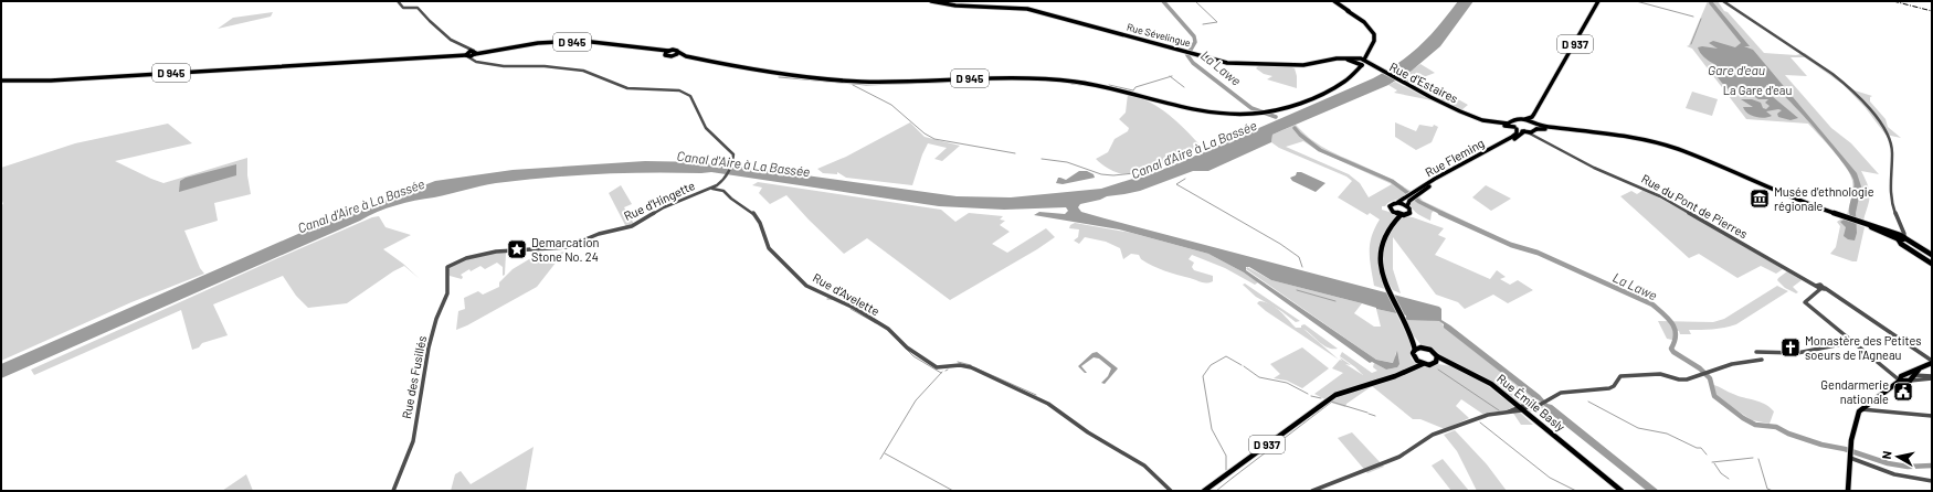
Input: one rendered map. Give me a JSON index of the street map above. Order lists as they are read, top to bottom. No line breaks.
{"streets":{"main road":["Rue Sévelingue","D 945","D 937","Rue d'Estaires","Rue Fleming","Rue Émile Basly"],"street":["Rue d'Hingette","Rue du Pont de Pierres","Rue d'Avelette","Rue des Fusillés"]},"crossings":[["D 945","Rue d'Estaires"],["D 937","Rue Émile Basly"],["Rue d'Estaires","Rue Fleming"],["Rue d'Estaires","Rue du Pont de Pierres"],["Rue Fleming","Rue du Pont de Pierres"],["Rue d'Hingette","Rue d'Avelette"],["Rue d'Hingette","Rue des Fusillés"]],"water":["La Lawe","Gare d'eau","Canal d'Aire à La Bassée"],"parks":["La Gare d'eau"],"places":{"museum":["Musée d'ethnologie régionale"],"place":["Demarcation Stone No. 24"],"church":["Monastère des Petites soeurs de l'Agneau"],"public building":["Gendarmerie nationale"]},"north":"left"}
